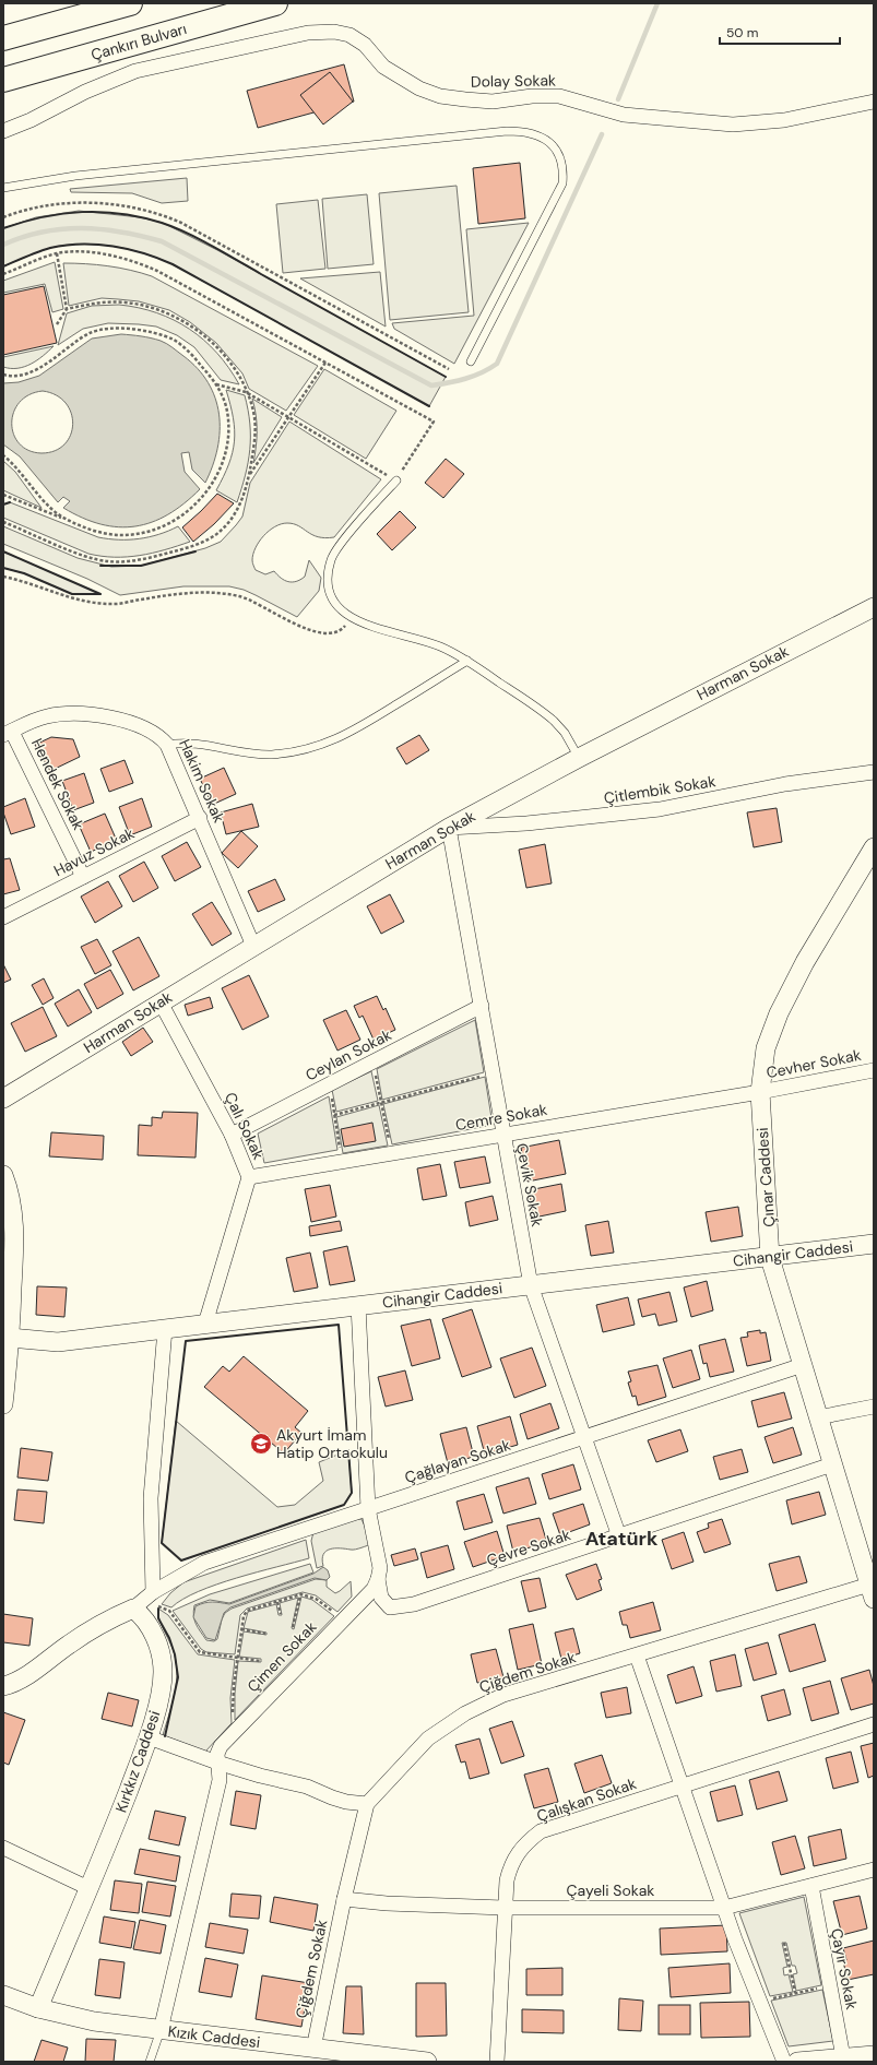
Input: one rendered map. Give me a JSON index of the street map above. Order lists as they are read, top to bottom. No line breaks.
{"streets":{"highway":["Çankırı Bulvarı"],"street":["Dolay Sokak","Harman Sokak","Hakim Sokak","Hendek Sokak","Çitlembik Sokak","Havuz Sokak","Ceylan Sokak","Cevher Sokak","Cemre Sokak","Çalı Sokak","Çınar Caddesi","Çevik Sokak","Cihangir Caddesi","Çağlayan Sokak","Çevre Sokak","Çimen Sokak","Çiğdem Sokak","Kırkkız Caddesi","Çalışkan Sokak","Çayeli Sokak","Çayır Sokak","Kızık Caddesi"]},"crossings":[["Harman Sokak","Hakim Sokak"],["Harman Sokak","Çitlembik Sokak"],["Harman Sokak","Çalı Sokak"],["Harman Sokak","Çevik Sokak"],["Hakim Sokak","Hendek Sokak"],["Hakim Sokak","Havuz Sokak"],["Hendek Sokak","Havuz Sokak"],["Çitlembik Sokak","Çevik Sokak"],["Ceylan Sokak","Çalı Sokak"],["Ceylan Sokak","Çevik Sokak"],["Cevher Sokak","Cemre Sokak"],["Cevher Sokak","Çınar Caddesi"],["Cemre Sokak","Çalı Sokak"],["Cemre Sokak","Çınar Caddesi"],["Cemre Sokak","Çevik Sokak"],["Çalı Sokak","Cihangir Caddesi"],["Çınar Caddesi","Cihangir Caddesi"],["Çınar Caddesi","Çağlayan Sokak"],["Çınar Caddesi","Çevre Sokak"],["Çınar Caddesi","Çiğdem Sokak"],["Çevik Sokak","Cihangir Caddesi"],["Çevik Sokak","Çağlayan Sokak"],["Çevik Sokak","Çevre Sokak"],["Çağlayan Sokak","Kırkkız Caddesi"],["Çevre Sokak","Çimen Sokak"],["Çimen Sokak","Kızık Caddesi"],["Çiğdem Sokak","Çayeli Sokak"],["Çiğdem Sokak","Kızık Caddesi"],["Kırkkız Caddesi","Kızık Caddesi"],["Çalışkan Sokak","Çayeli Sokak"],["Çayeli Sokak","Çayır Sokak"]],"districts":["Atatürk"],"places":{"school or university":["Akyurt İmam Hatip Ortaokulu"]},"scale_bar":"50 m"}
